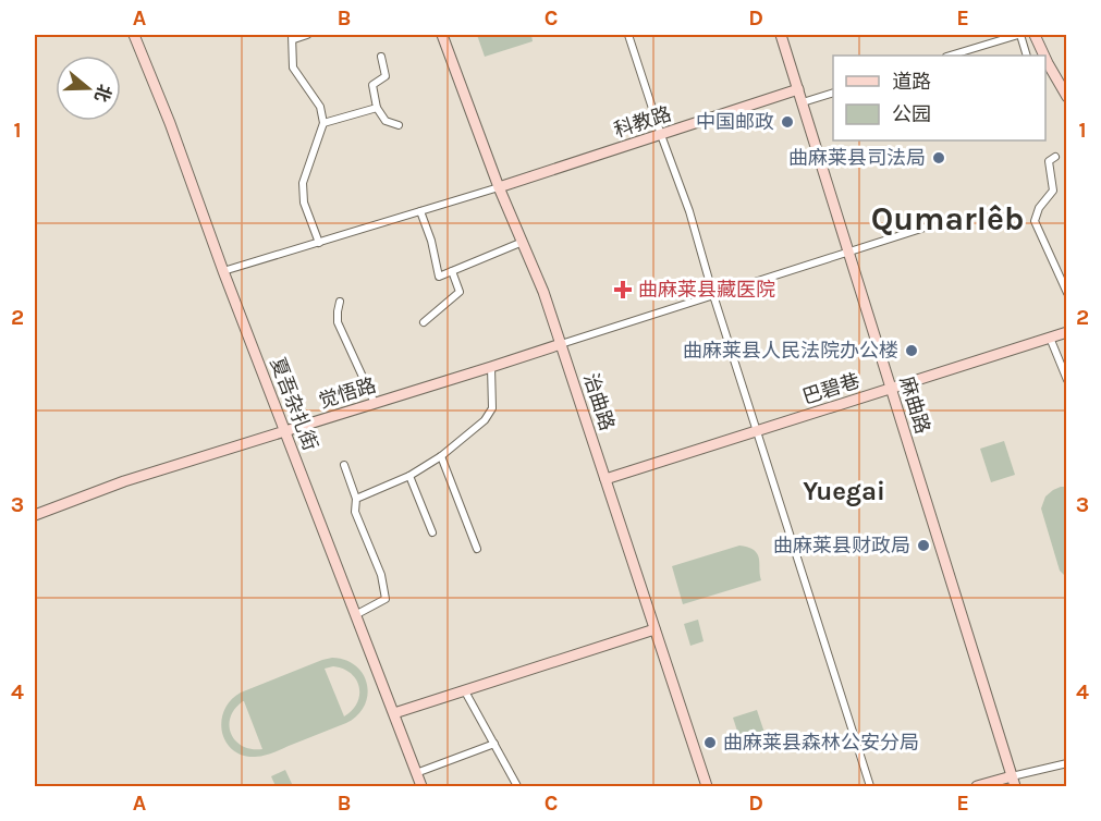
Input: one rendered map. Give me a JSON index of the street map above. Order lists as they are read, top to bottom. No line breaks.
{"streets":{"main road":["科教路","巴碧巷","觉悟路","治曲路","夏吾杂扎街","麻曲路"]},"crossings":[["科教路","治曲路"],["科教路","麻曲路"],["巴碧巷","治曲路"],["巴碧巷","麻曲路"],["觉悟路","治曲路"],["觉悟路","夏吾杂扎街"]],"districts":["Qumarlêb","Yuegai"],"places":{"other":["中国邮政","曲麻莱县司法局","曲麻莱县人民法院办公楼","曲麻莱县财政局","曲麻莱县森林公安分局"],"health":["曲麻莱县藏医院"]},"legend":["道路","公园"],"north":"right","grid":{"columns":["A","B","C","D","E"],"rows":["1","2","3","4"]}}
